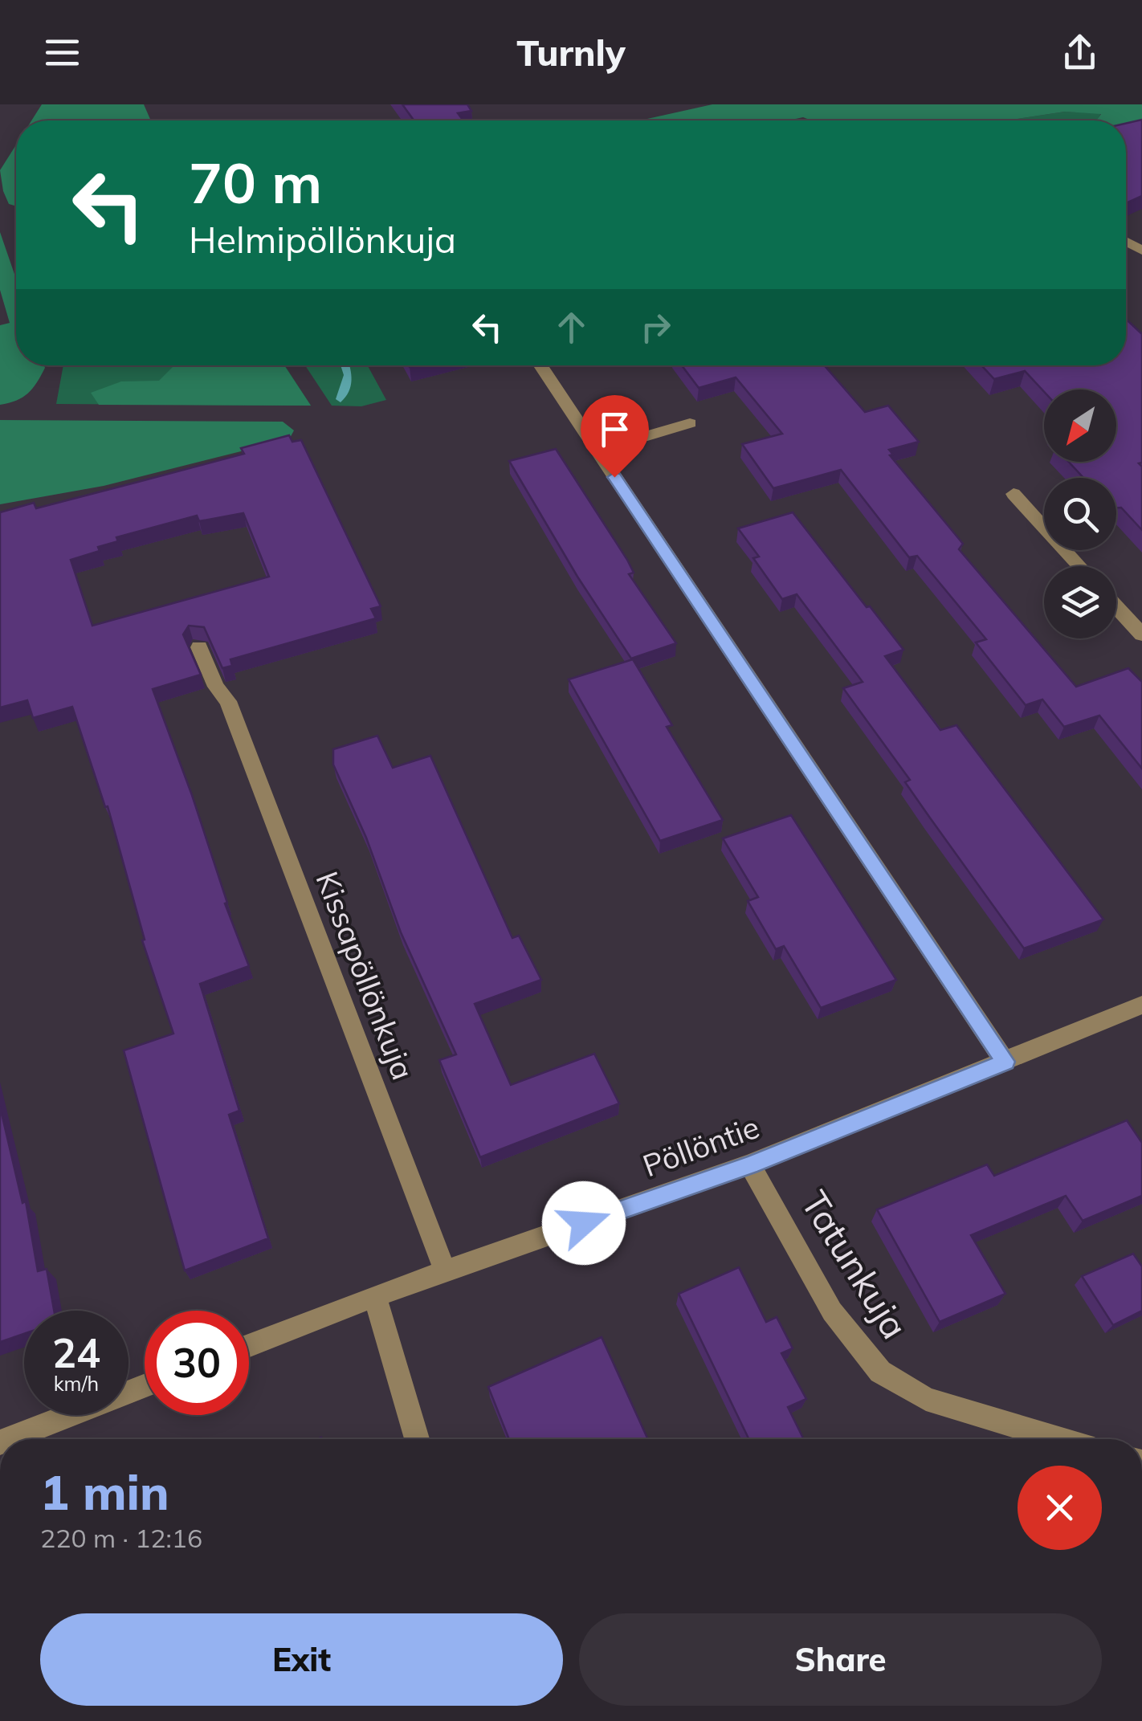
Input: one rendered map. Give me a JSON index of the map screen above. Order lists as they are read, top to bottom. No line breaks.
{"streets":{"street":["Kissapöllönkuja","Pöllöntie","Tatunkuja"]},"crossings":[["Kissapöllönkuja","Pöllöntie"],["Pöllöntie","Tatunkuja"]],"north":"bottom left","page":{"header":"Turnly","turn":["70 m","Helmipöllönkuja"],"speed":"24 km/h","limit":"30","heading":["1 min","220 m · 12:16"],"buttons":["Exit","Share"]}}
